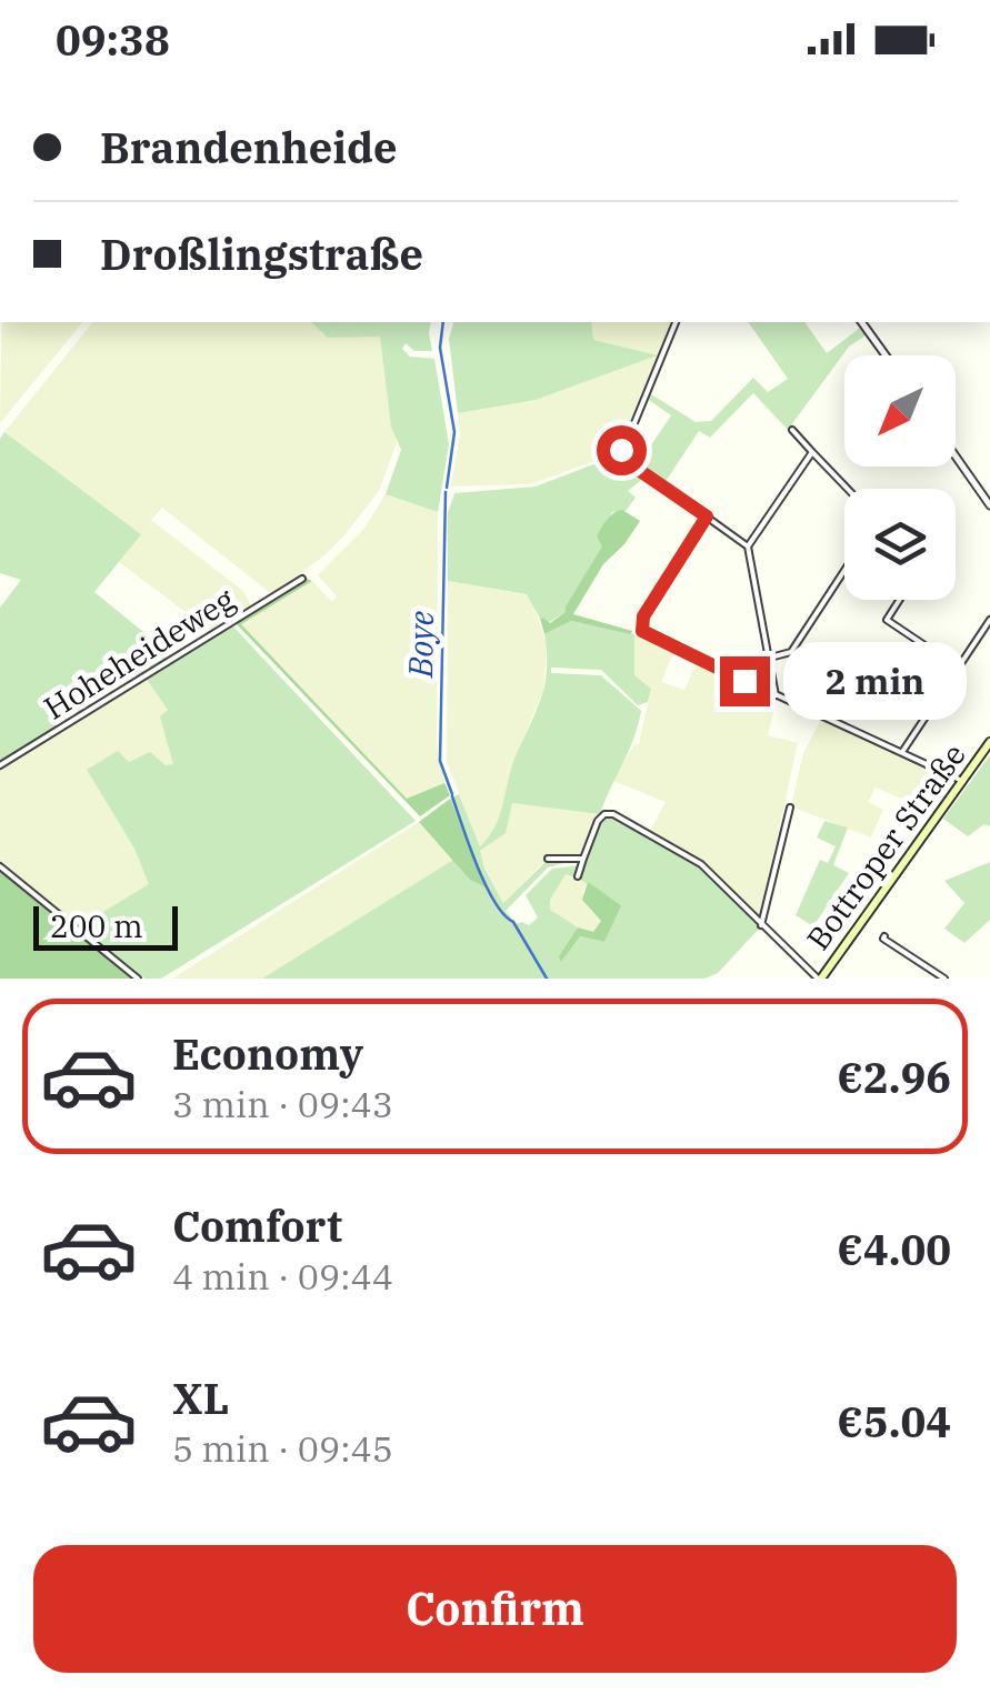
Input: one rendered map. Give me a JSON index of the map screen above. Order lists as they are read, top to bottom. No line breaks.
{"streets":{"main road":["Bottroper Straße"],"street":["Hoheheideweg"]},"water":["Boye"],"scale_bar":"200 m","north":"bottom left","page":{"status":"09:38","banner":["Brandenheide","Droßlingstraße"],"bubble":"2 min","scale":"200 m","list":[{"name":"Economy","note":"3 min · 09:43","value":"€2.96"},{"name":"Comfort","note":"4 min · 09:44","value":"€4.00"},{"name":"XL","note":"5 min · 09:45","value":"€5.04"}],"buttons":"Confirm"}}
